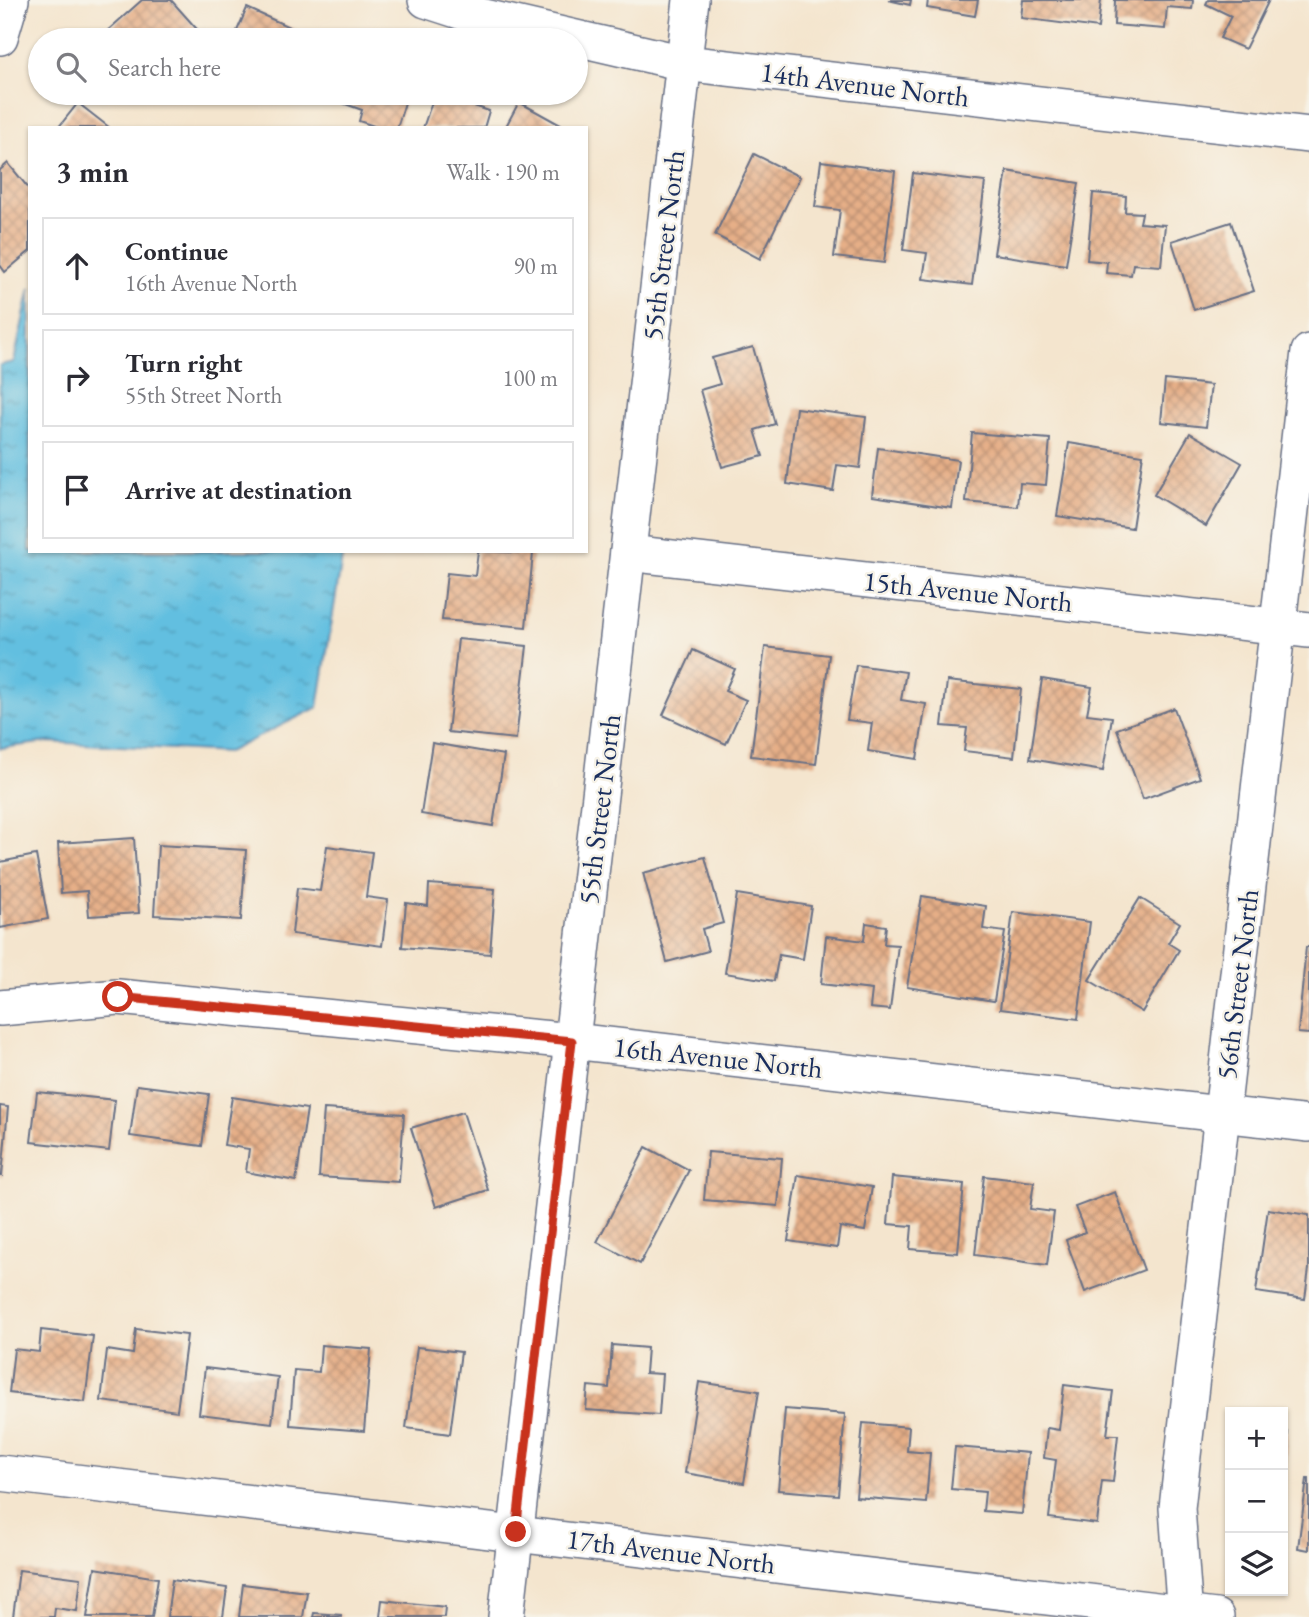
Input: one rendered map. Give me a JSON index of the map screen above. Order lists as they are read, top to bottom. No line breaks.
{"streets":{"street":["14th Avenue North","55th Street North","15th Avenue North","56th Street North","16th Avenue North","17th Avenue North"]},"crossings":[["14th Avenue North","55th Street North"],["55th Street North","15th Avenue North"],["55th Street North","16th Avenue North"],["55th Street North","17th Avenue North"],["15th Avenue North","56th Street North"],["56th Street North","16th Avenue North"],["56th Street North","17th Avenue North"]],"page":{"search":"Search here","heading":["3 min","Walk · 190 m"],"list":[["Continue","16th Avenue North","90 m"],["Turn right","55th Street North","100 m"],"Arrive at destination"],"map_buttons":["+","−"]}}
